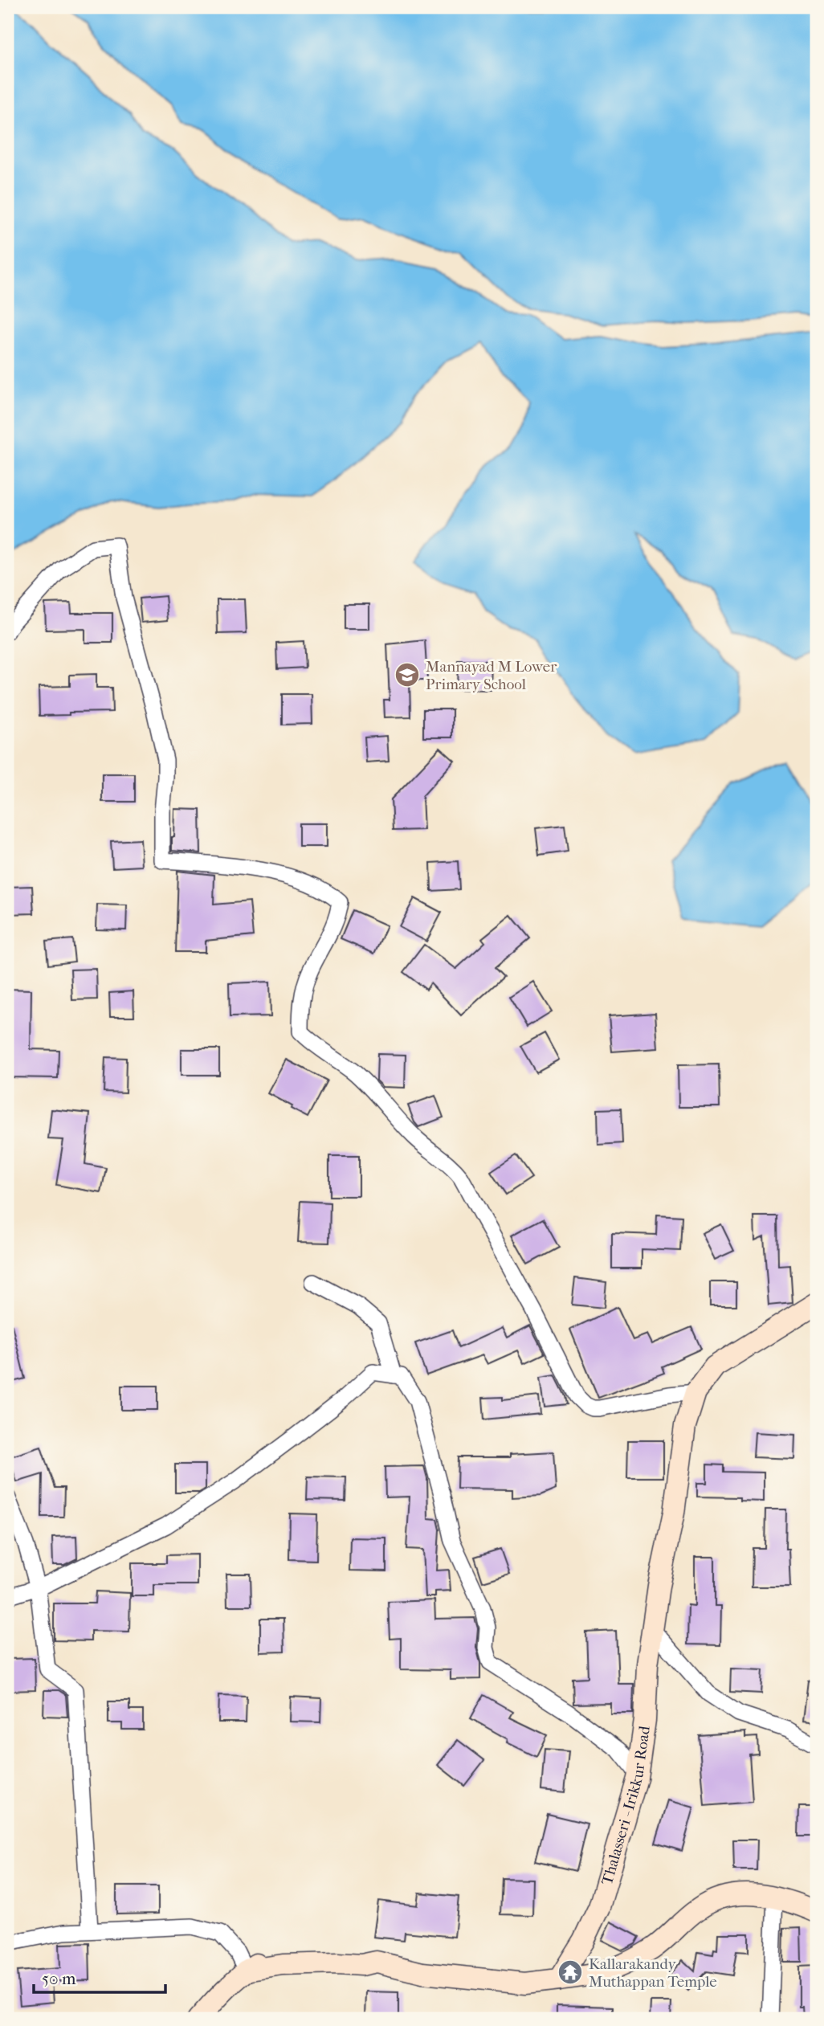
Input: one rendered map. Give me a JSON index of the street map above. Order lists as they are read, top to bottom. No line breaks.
{"streets":{"main road":["Thalasseri - Irikkur Road"]},"places":{"school or university":["Mannayad M Lower Primary School"],"temple":["Kallarakandy Muthappan Temple"]},"scale_bar":"50 m"}
